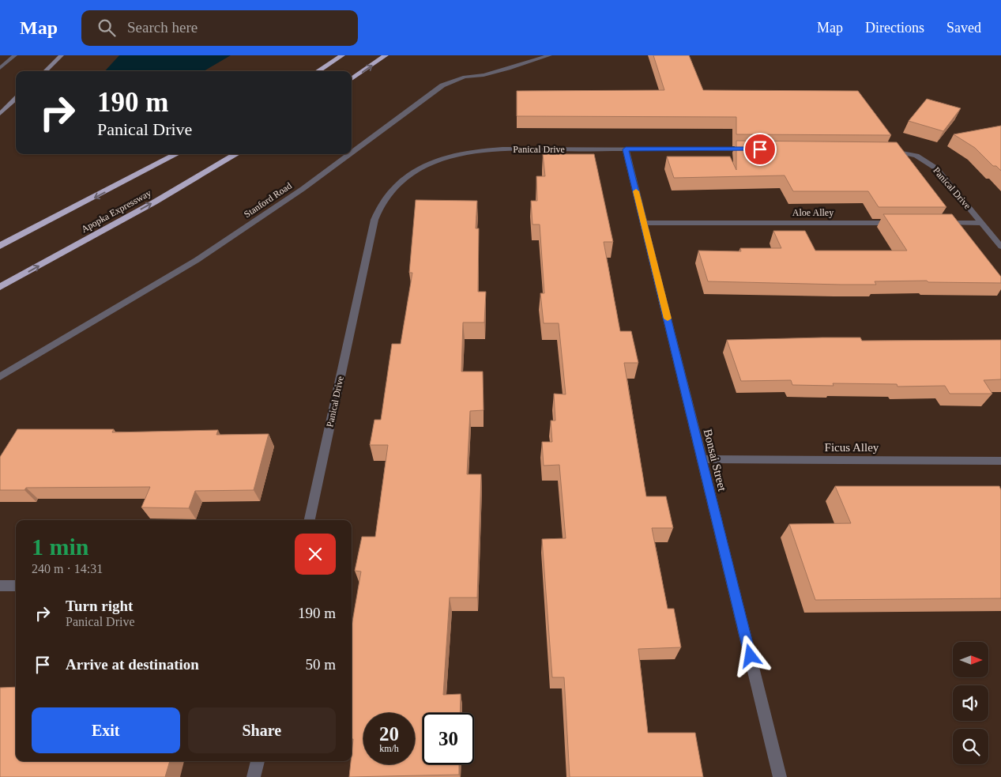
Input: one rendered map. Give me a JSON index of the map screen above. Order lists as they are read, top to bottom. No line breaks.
{"streets":{"highway":["Apopka Expressway"],"street":["Panical Drive","Stanford Road","Aloe Alley","Ficus Alley","Bonsai Street"]},"crossings":[["Panical Drive","Bonsai Street"],["Aloe Alley","Bonsai Street"],["Ficus Alley","Bonsai Street"]],"north":"right","page":{"header":"Map","search":"Search here","nav":["Map","Directions","Saved"],"turn":["190 m","Panical Drive"],"heading":["1 min","240 m · 14:31"],"list":[{"name":"Turn right","note":"Panical Drive","value":"190 m"},{"name":"Arrive at destination","value":"50 m"}],"buttons":["Exit","Share"],"speed":"20 km/h","limit":"30"}}
